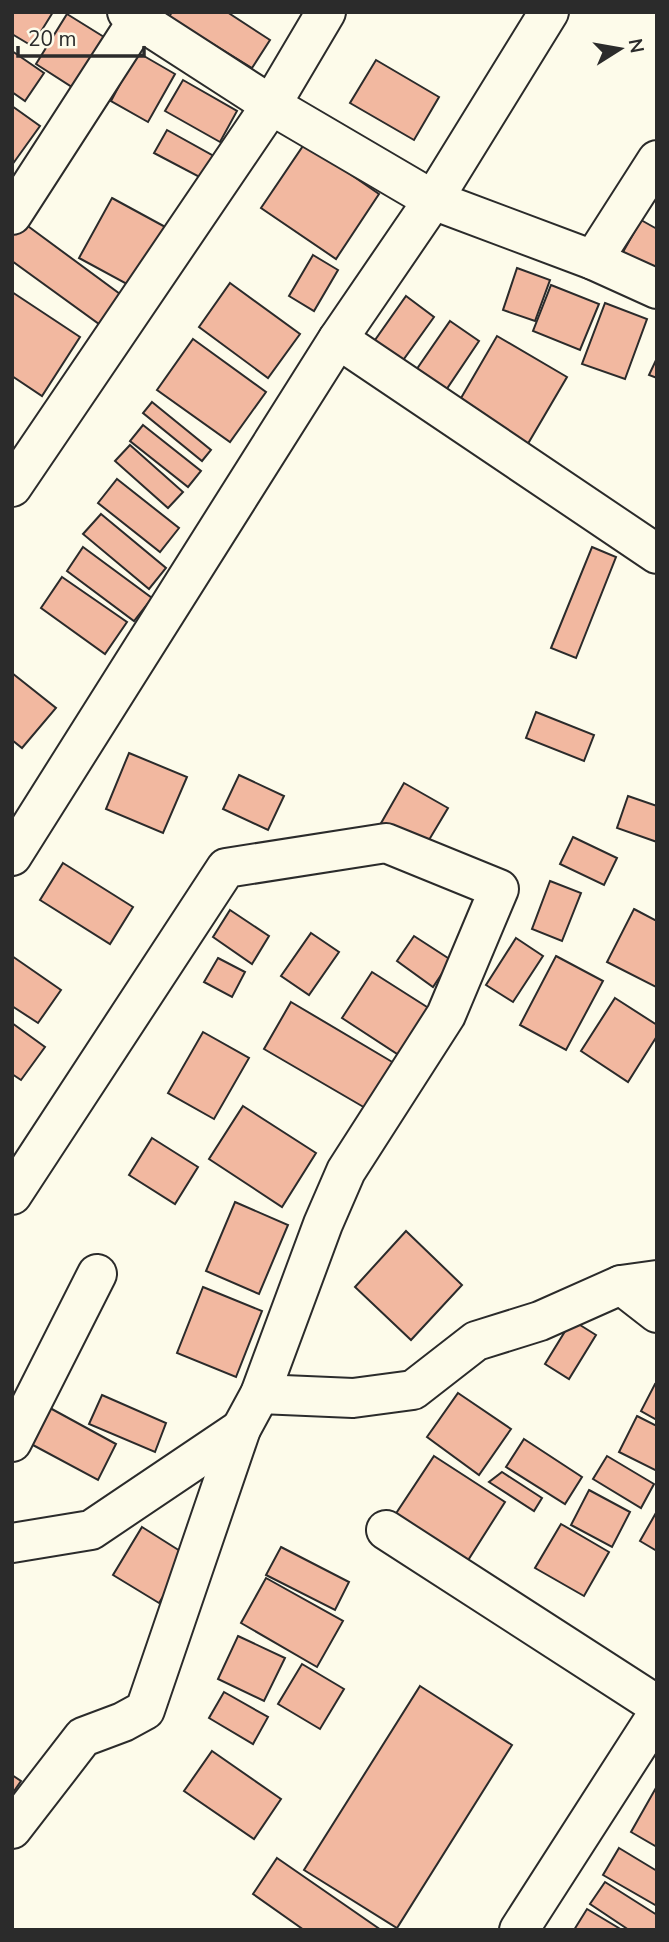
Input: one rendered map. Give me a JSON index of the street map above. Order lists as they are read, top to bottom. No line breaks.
{"scale_bar":"20 m","north":"right"}
